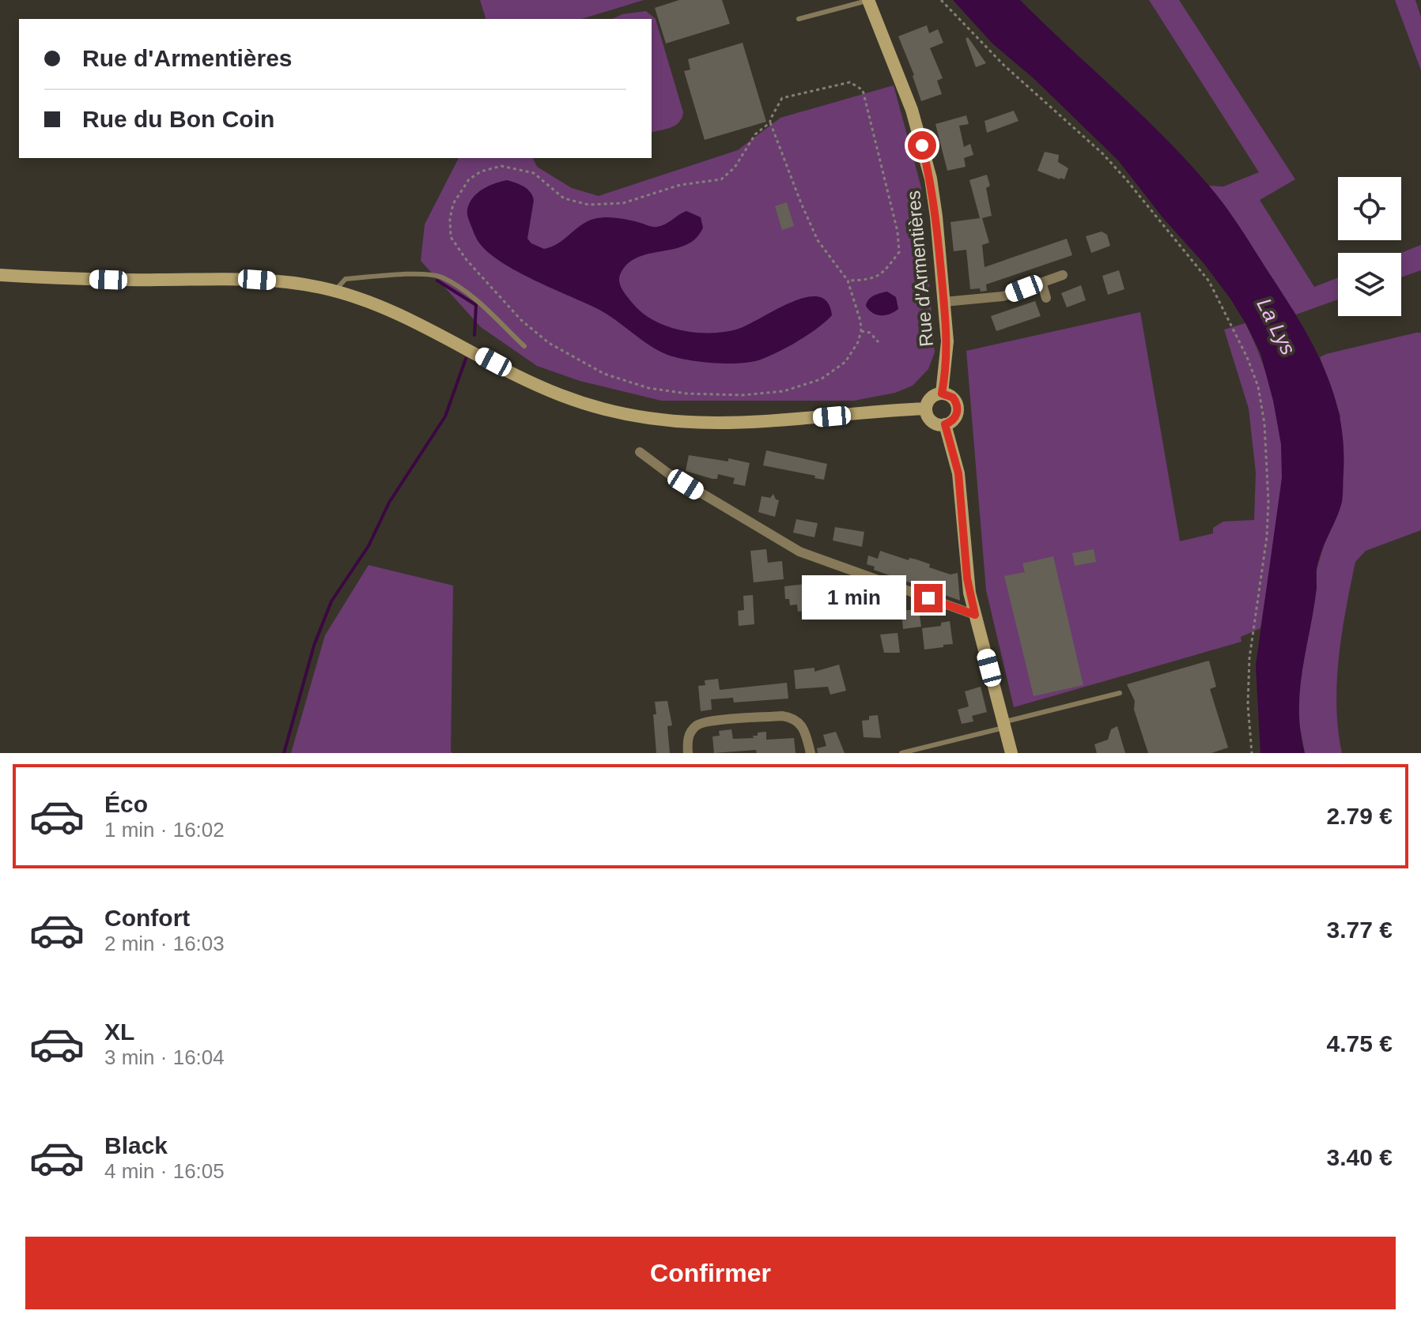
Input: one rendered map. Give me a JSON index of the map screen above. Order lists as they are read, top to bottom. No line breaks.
{"streets":{"main road":["Rue d'Armentières"]},"water":["La Lys"],"page":{"banner":["Rue d'Armentières","Rue du Bon Coin"],"bubble":"1 min","list":[{"name":"Éco","note":"1 min · 16:02","value":"2.79 €"},{"name":"Confort","note":"2 min · 16:03","value":"3.77 €"},{"name":"XL","note":"3 min · 16:04","value":"4.75 €"},{"name":"Black","note":"4 min · 16:05","value":"3.40 €"}],"buttons":"Confirmer"}}
